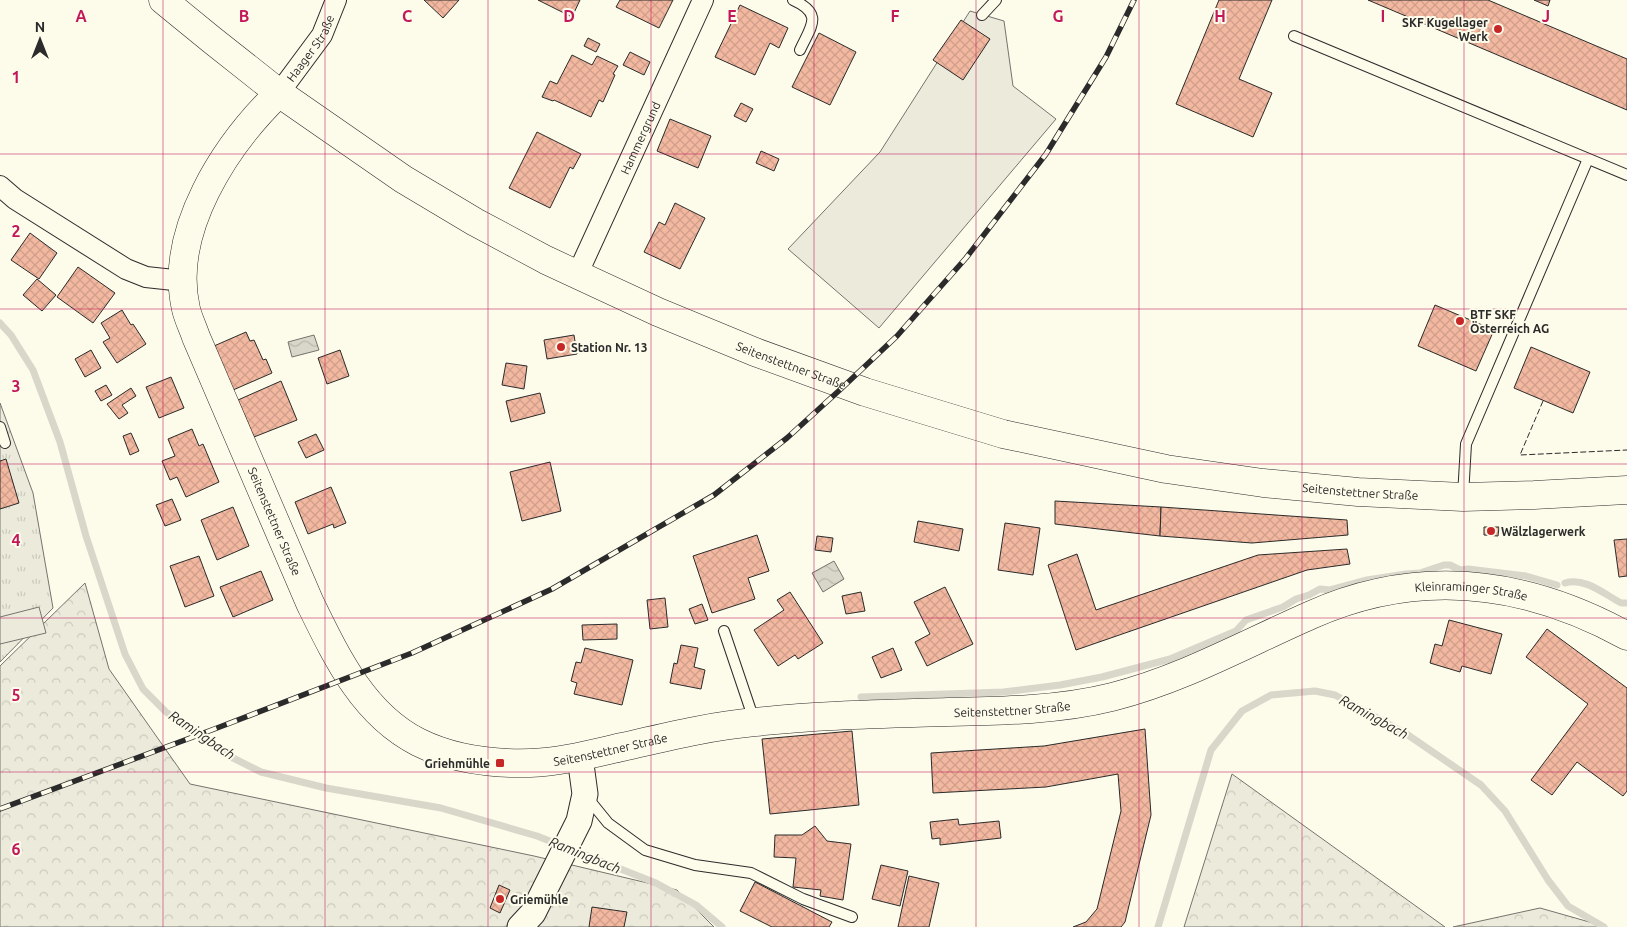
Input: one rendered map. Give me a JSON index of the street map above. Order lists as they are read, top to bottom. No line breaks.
{"streets":{"main road":["Seitenstettner Straße","Kleinraminger Straße"],"street":["Haager Straße","Hammergrund"]},"crossings":[["Haager Straße","Seitenstettner Straße"],["Hammergrund","Seitenstettner Straße"],["Seitenstettner Straße","Kleinraminger Straße"]],"water":["Ramingbach"],"places":{"other":["SKF Kugellager Werk","BTF SKF Österreich AG","Station Nr. 13","Wälzlagerwerk","Griemühle"],"transit":["Griehmühle"]},"north":"top","grid":{"columns":["A","B","C","D","E","F","G","H","I","J"],"rows":["1","2","3","4","5","6"]}}
